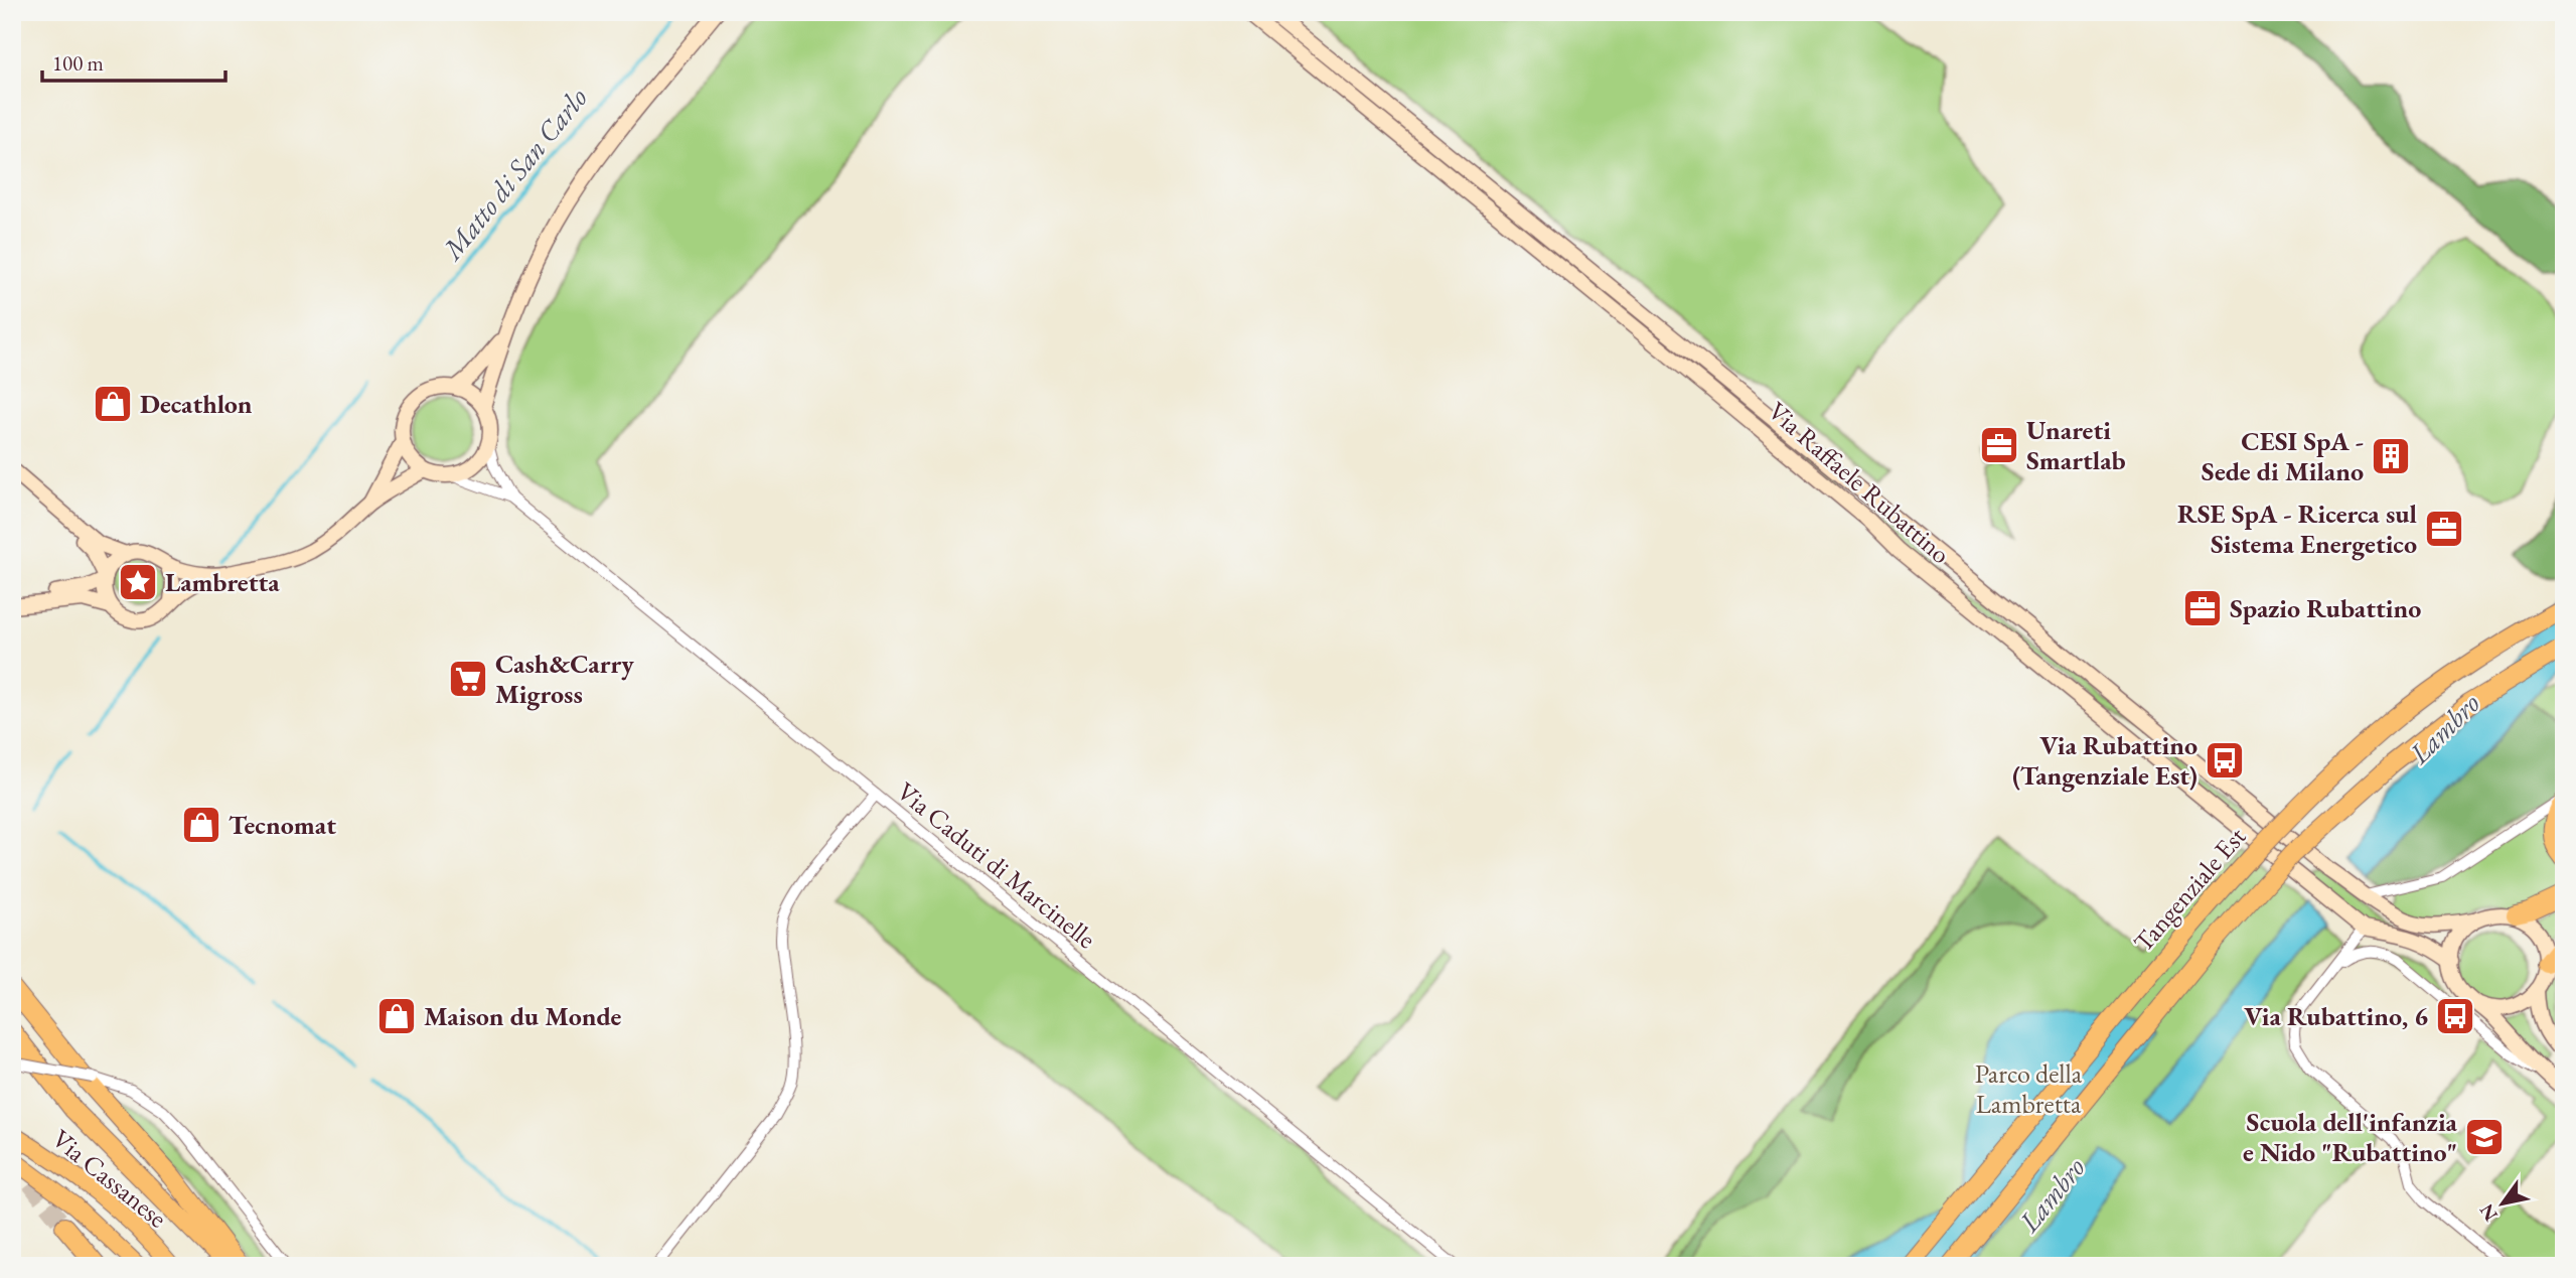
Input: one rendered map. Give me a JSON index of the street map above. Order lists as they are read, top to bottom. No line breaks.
{"streets":{"highway":["Tangenziale Est"],"main road":["Via Cassanese"],"street":["Via Raffaele Rubattino","Via Caduti di Marcinelle"]},"water":["Matto di San Carlo","Lambro"],"parks":["Parco della Lambretta"],"places":{"shop":["Decathlon","Tecnomat","Maison du Monde"],"office":["Unareti Smartlab","RSE SpA - Ricerca sul Sistema Energetico","Spazio Rubattino"],"building":["CESI SpA - Sede di Milano"],"place":["Lambretta"],"supermarket":["Cash&Carry Migross"],"bus stop":["Via Rubattino (Tangenziale Est)","Via Rubattino, 6"],"school or university":["Scuola dell'infanzia e Nido \"Rubattino\""]},"scale_bar":"100 m","north":"bottom left"}
